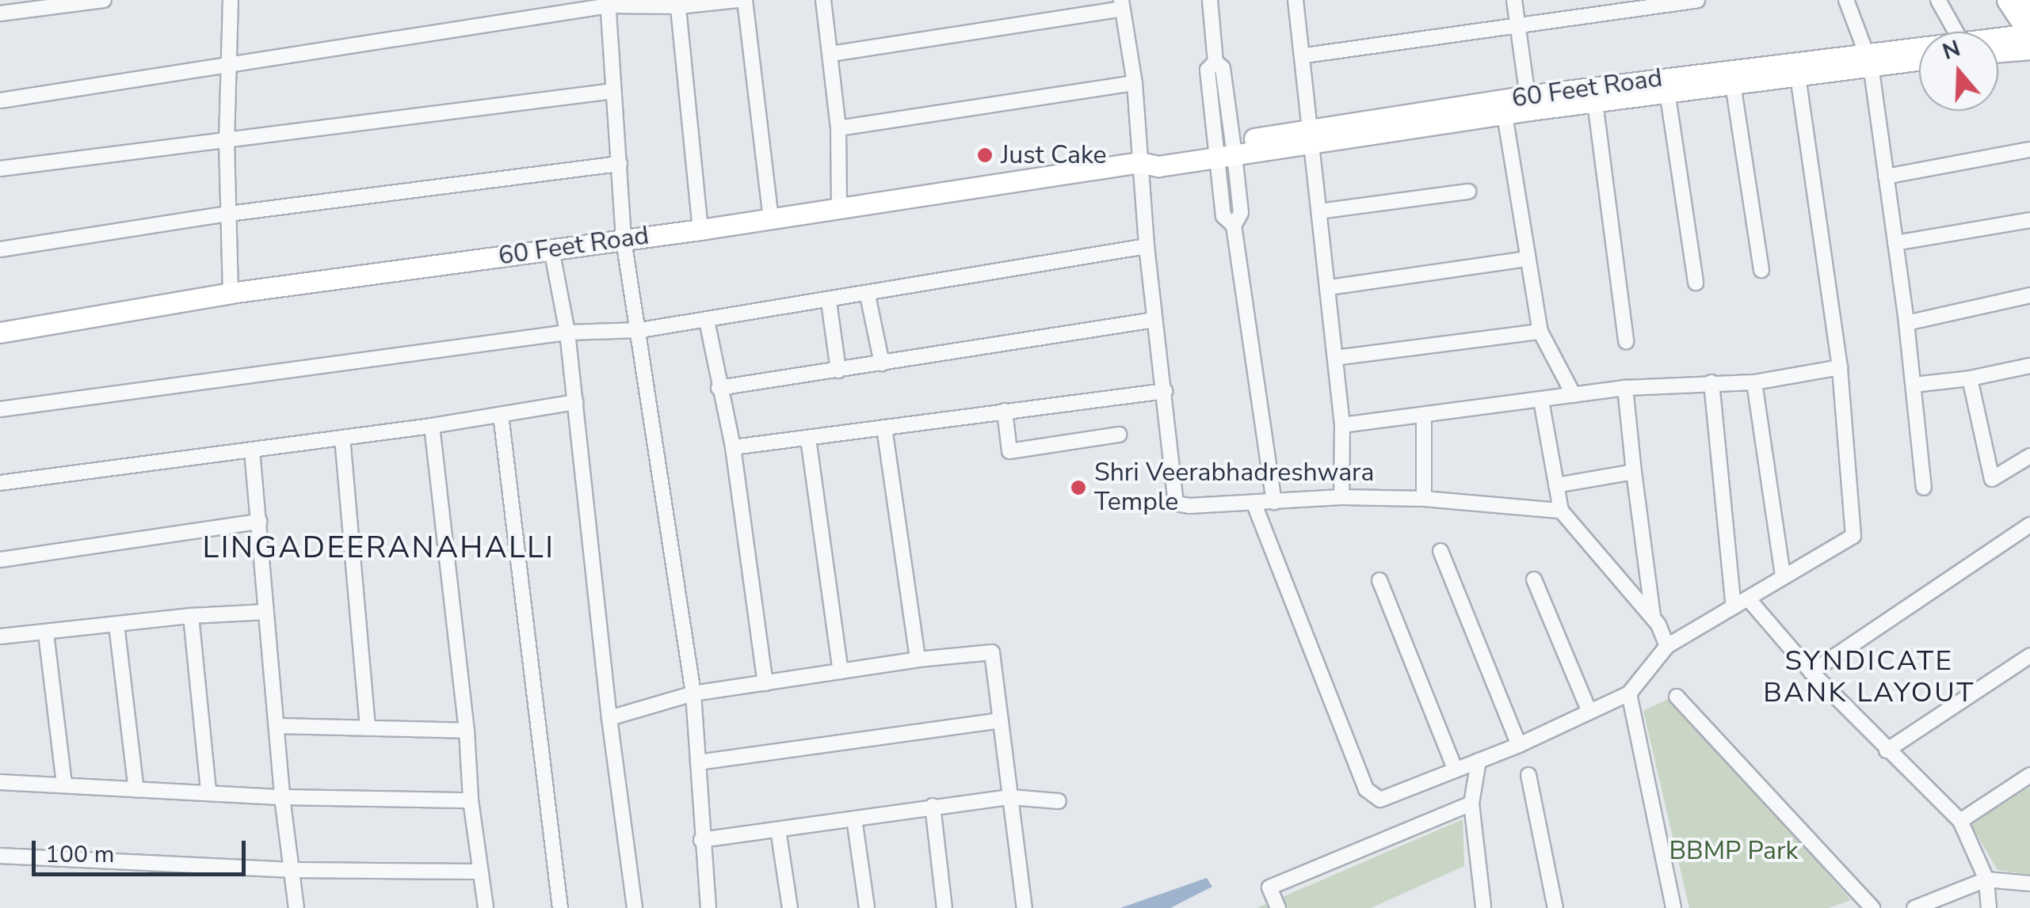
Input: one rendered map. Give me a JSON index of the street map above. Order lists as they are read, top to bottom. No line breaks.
{"streets":{"street":["60 Feet Road"]},"districts":["LINGADEERANAHALLI","SYNDICATE BANK LAYOUT"],"parks":["BBMP Park"],"places":["Just Cake","Shri Veerabhadreshwara Temple"],"scale_bar":"100 m","north":"top"}
